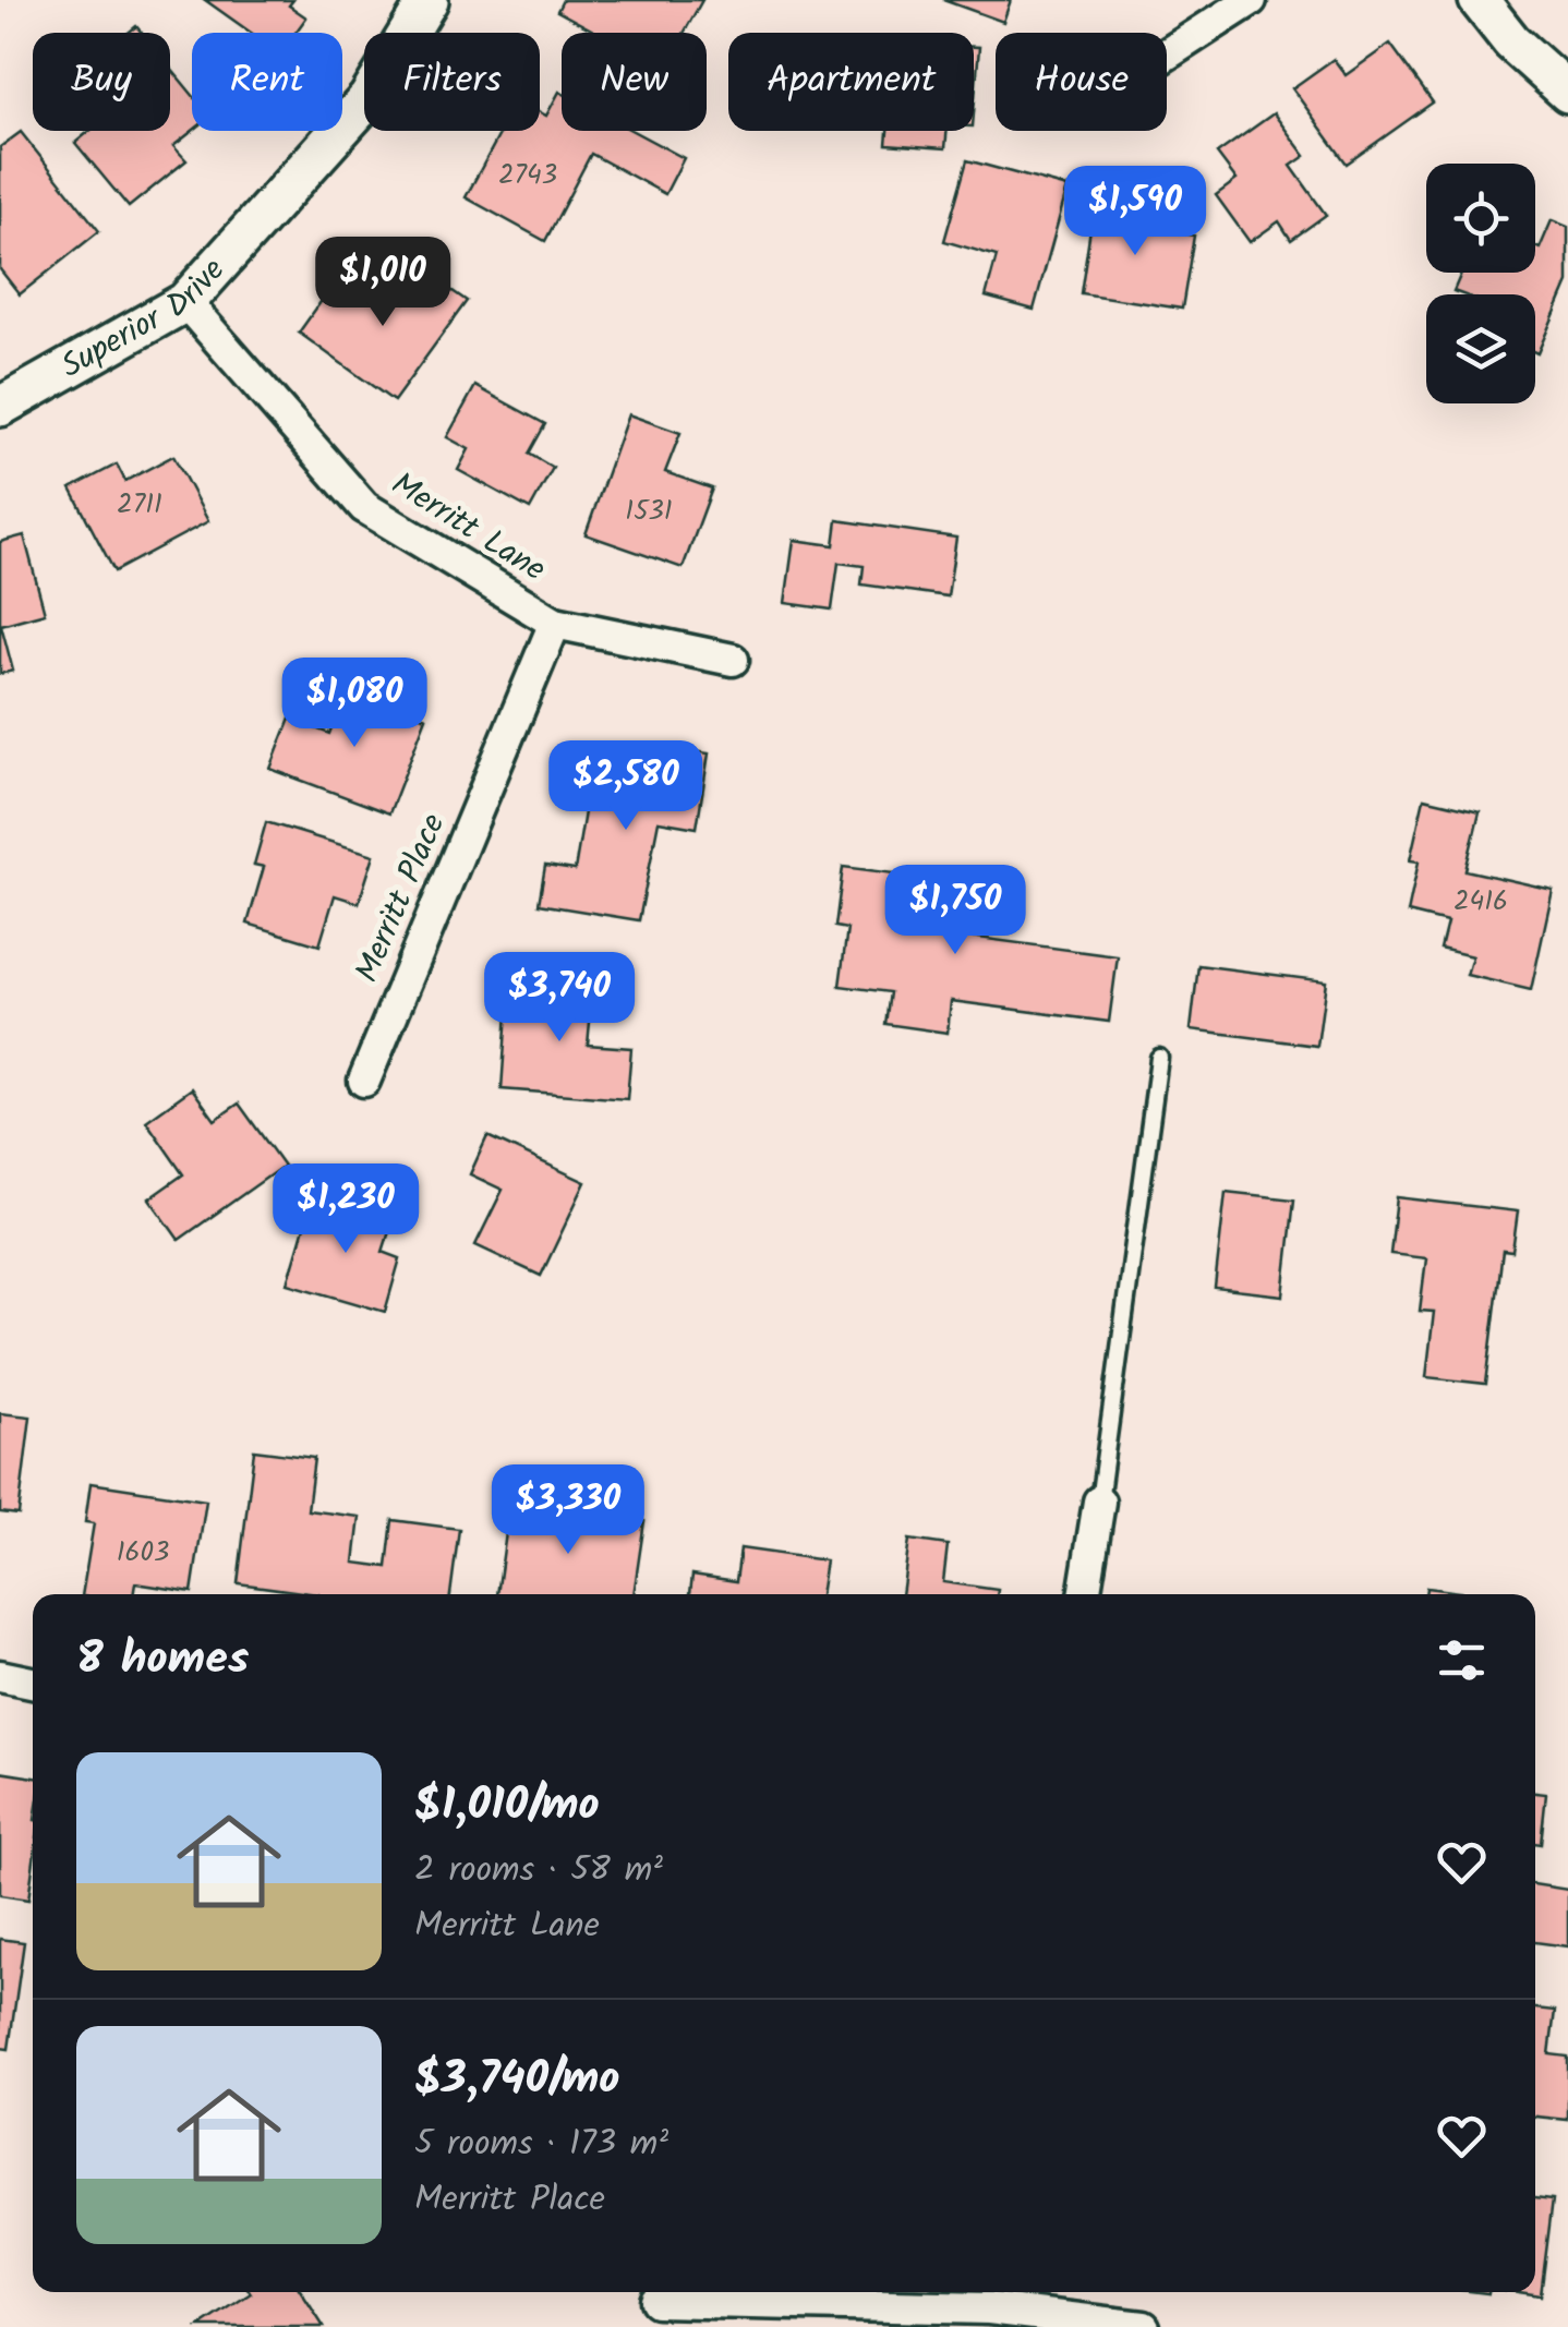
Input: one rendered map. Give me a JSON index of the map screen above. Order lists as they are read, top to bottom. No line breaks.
{"streets":{"street":["Superior Drive","Merritt Lane","Merritt Place"]},"crossings":[["Superior Drive","Merritt Lane"],["Merritt Lane","Merritt Place"]],"house_numbers":["2743","2711","1531","2416","1603"],"page":{"chip":["Buy","Rent","Filters","New","Apartment","House"],"price":["$1,590","$1,010","$1,080","$2,580","$1,750","$3,740","$1,230","$3,330"],"heading":"8 homes","list":[{"name":"$1,010/mo","note":"2 rooms · 58 m² · Merritt Lane"},{"name":"$3,740/mo","note":"5 rooms · 173 m² · Merritt Place"}]}}
